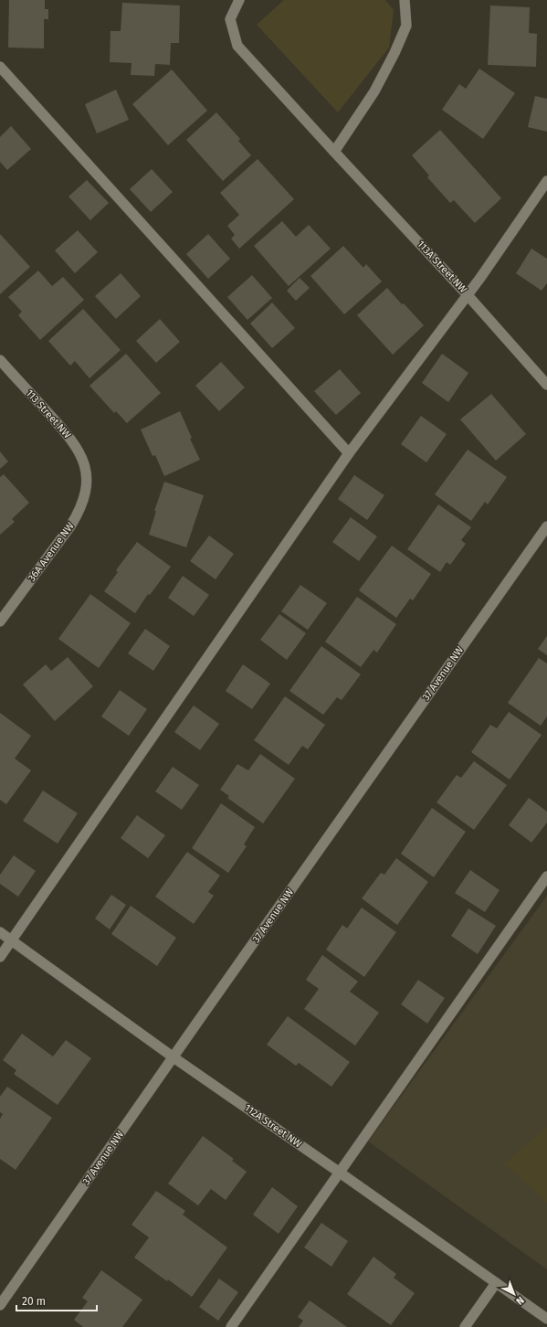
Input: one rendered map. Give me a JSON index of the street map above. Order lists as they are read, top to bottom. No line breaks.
{"streets":{"street":["113A Street NW","113 Street NW","36A Avenue NW","37 Avenue NW","112A Street NW"]},"crossings":[["113 Street NW","36A Avenue NW"],["37 Avenue NW","112A Street NW"]],"scale_bar":"20 m","north":"bottom right"}
